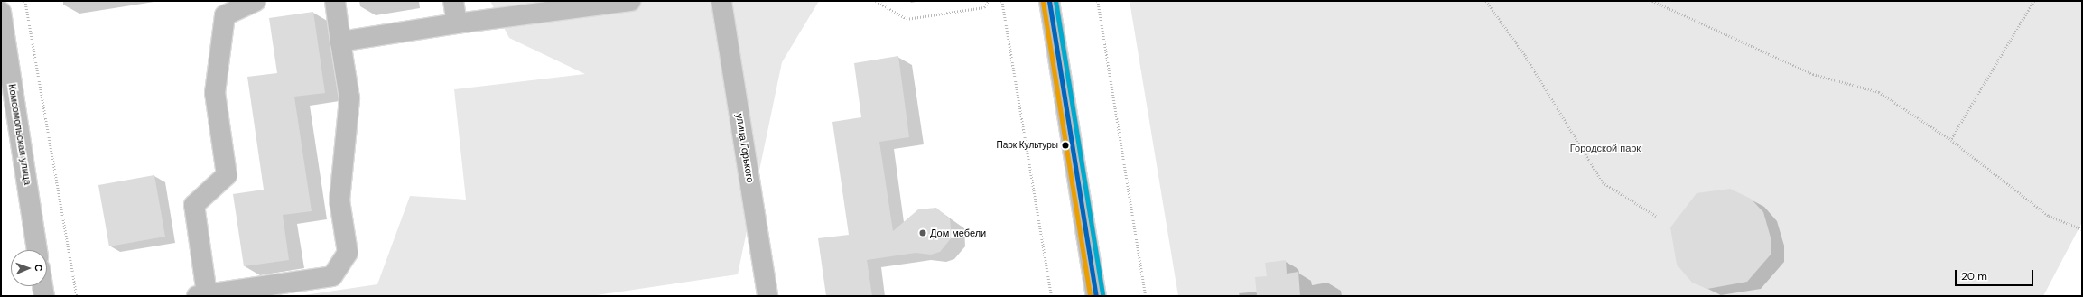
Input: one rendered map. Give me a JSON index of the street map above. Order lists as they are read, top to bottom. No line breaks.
{"streets":{"street":["Комсомольская улица","улица Горького"]},"parks":["Городской парк"],"places":["Парк Культуры","Дом мебели"],"scale_bar":"20 m","north":"right"}
